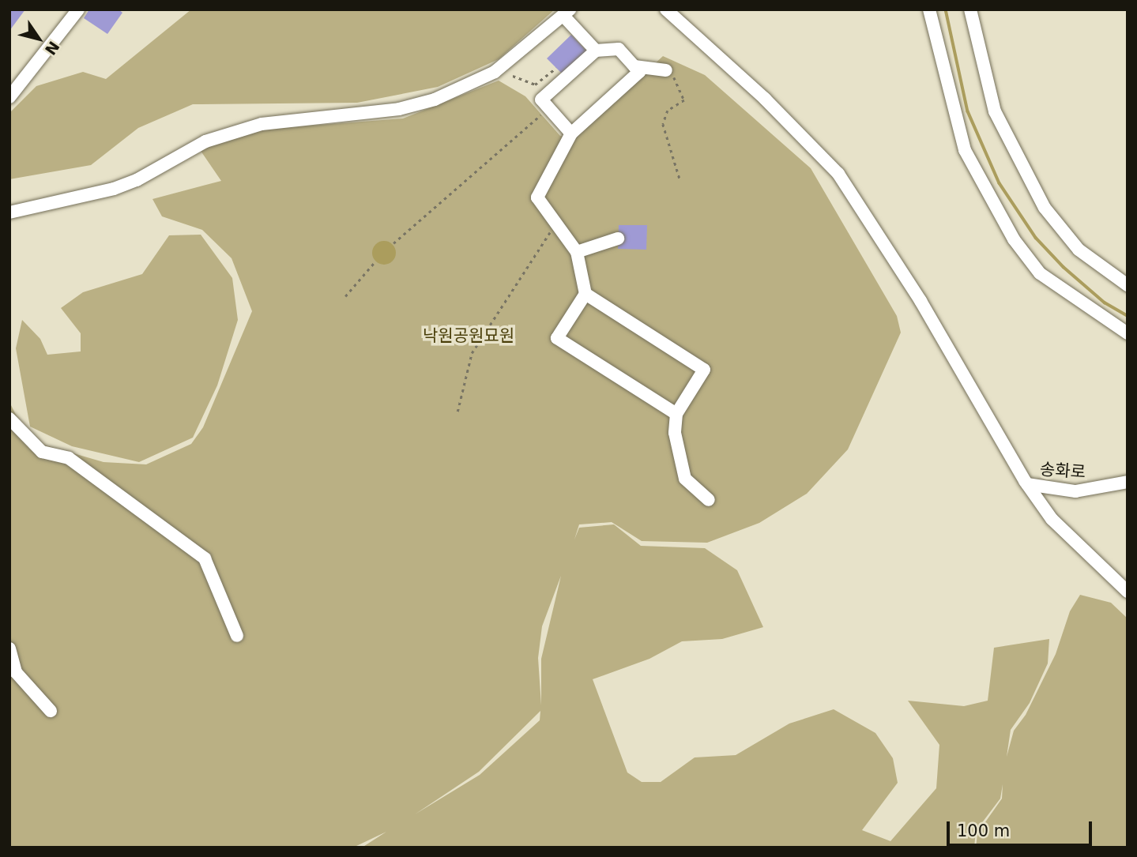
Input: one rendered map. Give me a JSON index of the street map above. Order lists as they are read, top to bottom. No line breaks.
{"streets":{"street":["송화로"]},"parks":["낙원공원묘원"],"scale_bar":"100 m","north":"bottom right"}
